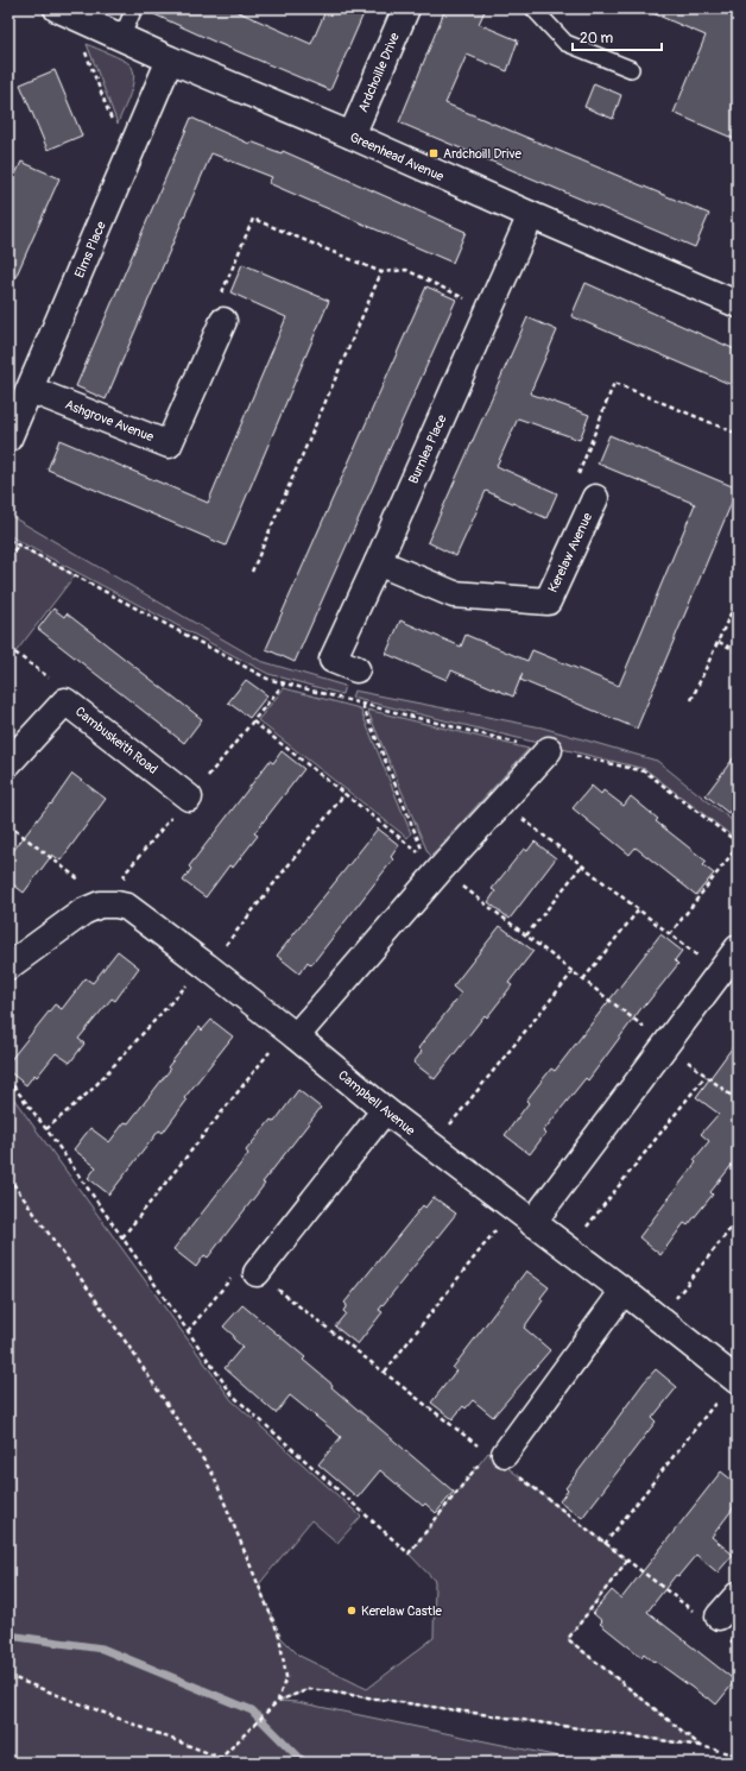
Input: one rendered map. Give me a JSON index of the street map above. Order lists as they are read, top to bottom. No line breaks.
{"streets":{"street":["Ardchoille Drive","Greenhead Avenue","Elms Place","Ashgrove Avenue","Burnlea Place","Kerelaw Avenue","Cambuskeith Road","Campbell Avenue"]},"crossings":[["Ardchoille Drive","Greenhead Avenue"],["Greenhead Avenue","Elms Place"],["Greenhead Avenue","Burnlea Place"],["Elms Place","Ashgrove Avenue"],["Burnlea Place","Kerelaw Avenue"]],"places":{"transit":["Ardchoill Drive"],"other":["Kerelaw Castle"]},"scale_bar":"20 m"}
